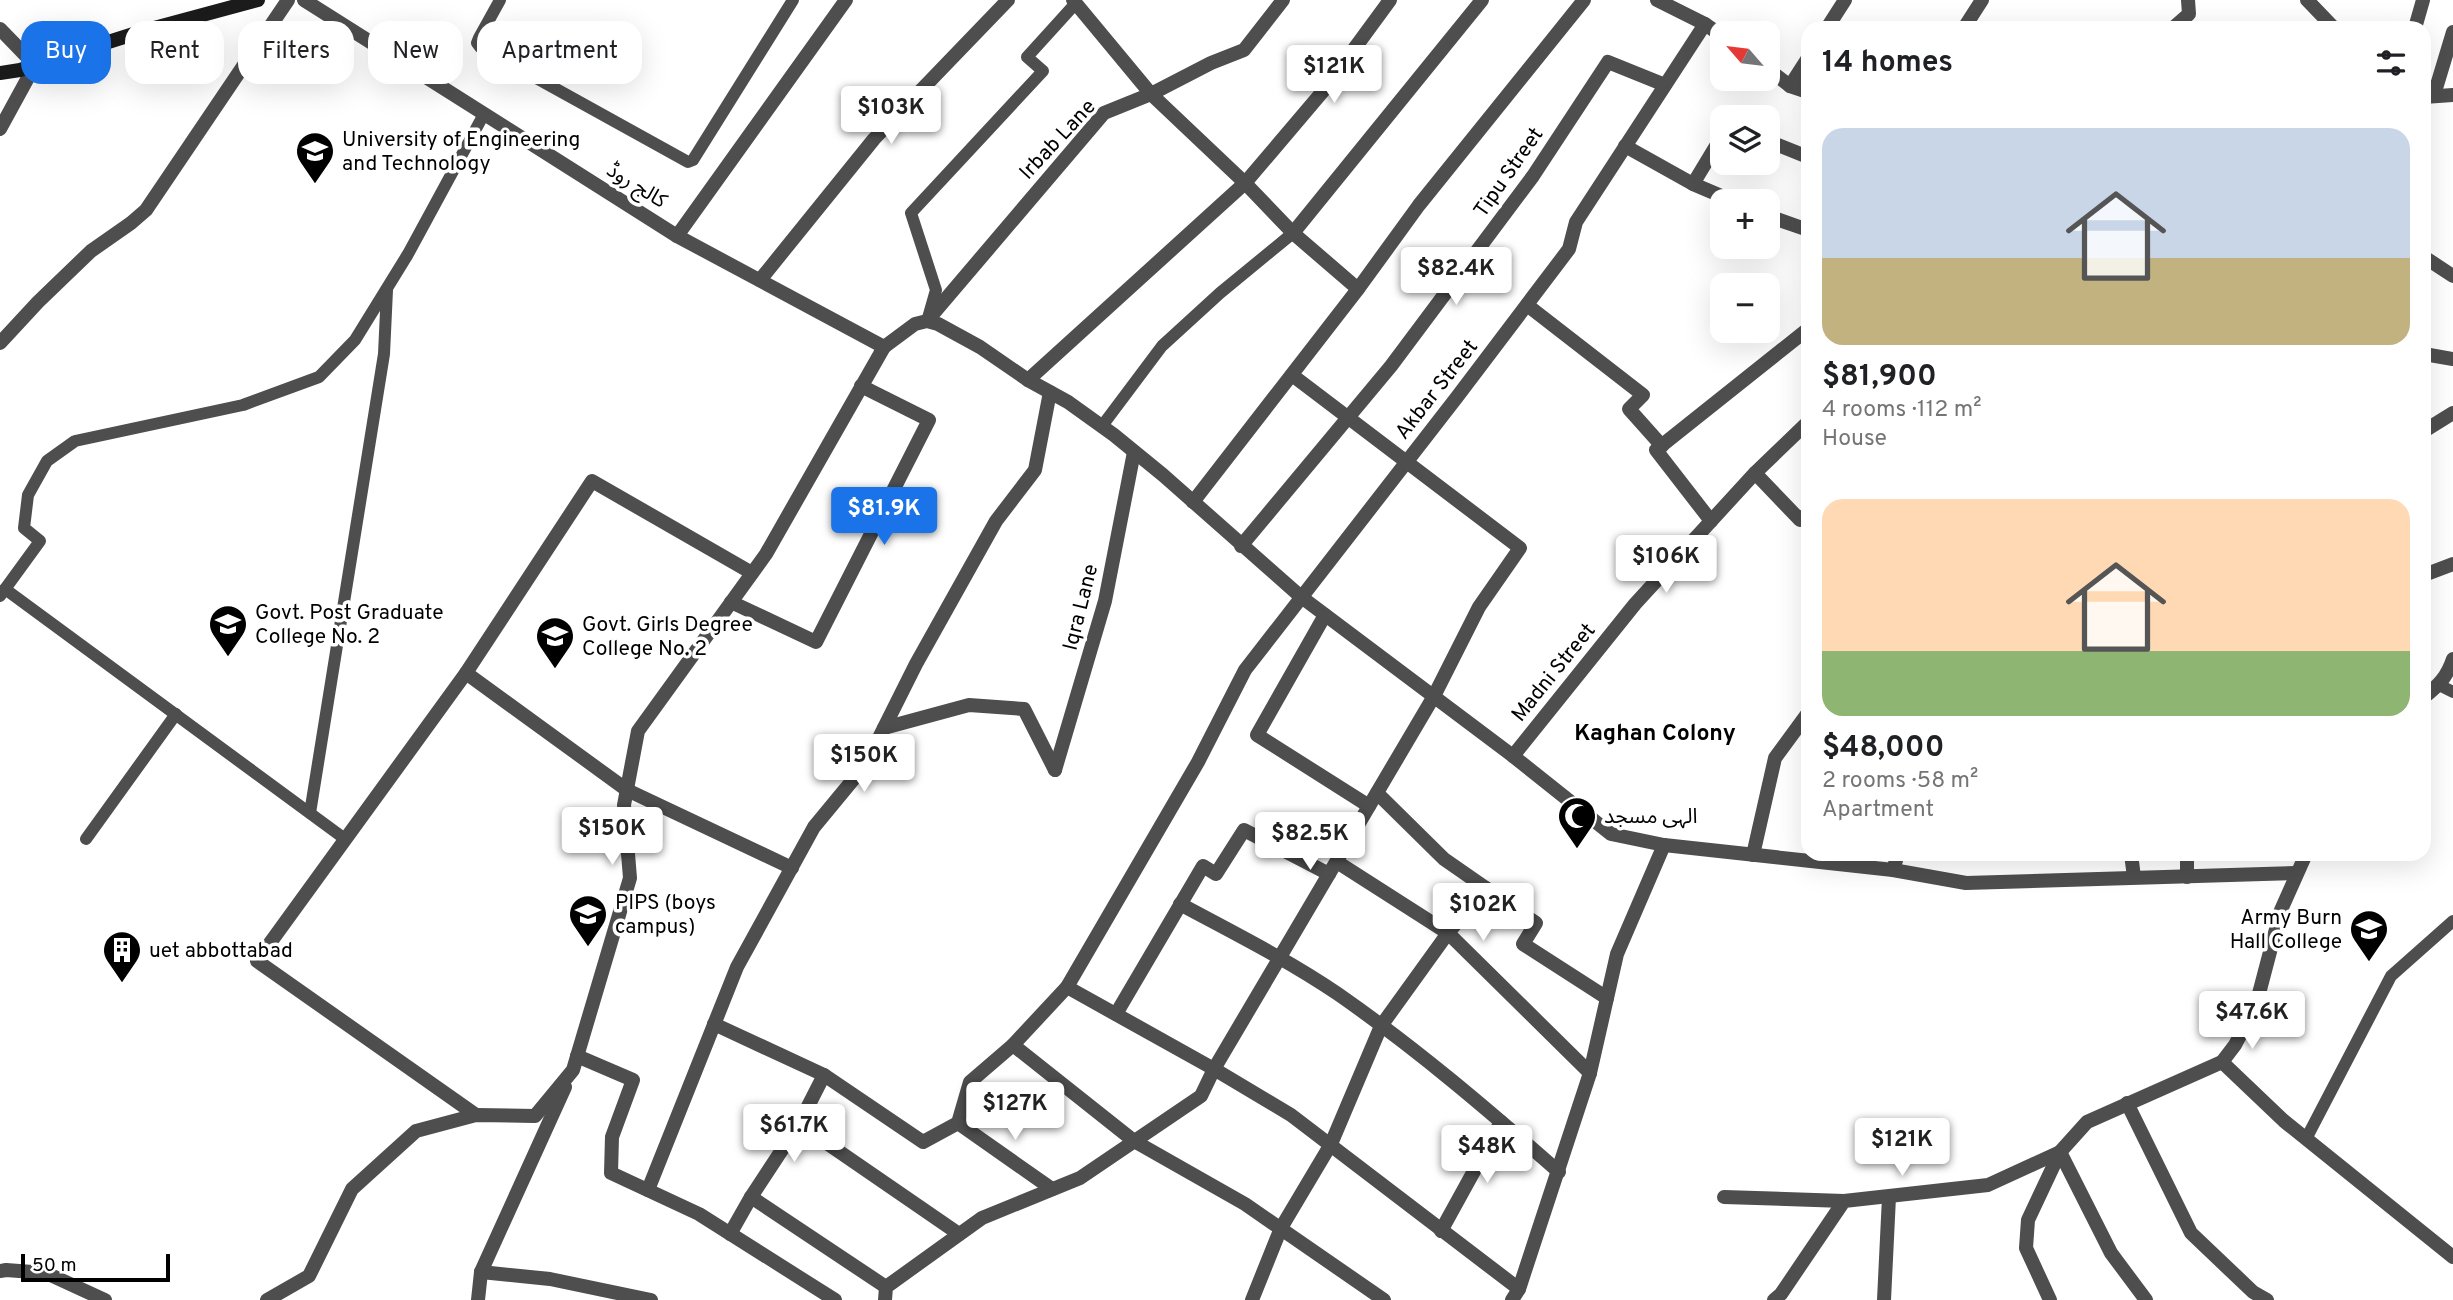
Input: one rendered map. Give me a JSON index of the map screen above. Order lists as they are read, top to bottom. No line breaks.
{"streets":{"street":["Irbab Lane","Tipu Street","کالج روڈ","Akbar Street","Iqra Lane","Madni Street"]},"crossings":[["Tipu Street","Akbar Street"]],"districts":["Kaghan Colony"],"places":{"school or university":["University of Engineering and Technology","Govt. Post Graduate College No. 2","Govt. Girls Degree College No. 2","PIPS (boys campus)","Army Burn Hall College"],"mosque":["الہی مسجد"],"building":["uet abbottabad"]},"scale_bar":"50 m","north":"top left","page":{"map_buttons":["+","−"],"chip":["Buy","Rent","Filters","New","Apartment"],"heading":"14 homes","price":["$121K","$103K","$82.4K","$81.9K","$106K","$150K","$150K","$82.5K","$102K","$47.6K","$127K","$61.7K","$121K","$48K"],"list":[{"name":"$81,900","note":"4 rooms · 112 m² · House"},{"name":"$48,000","note":"2 rooms · 58 m² · Apartment"}],"scale":"50 m"}}
